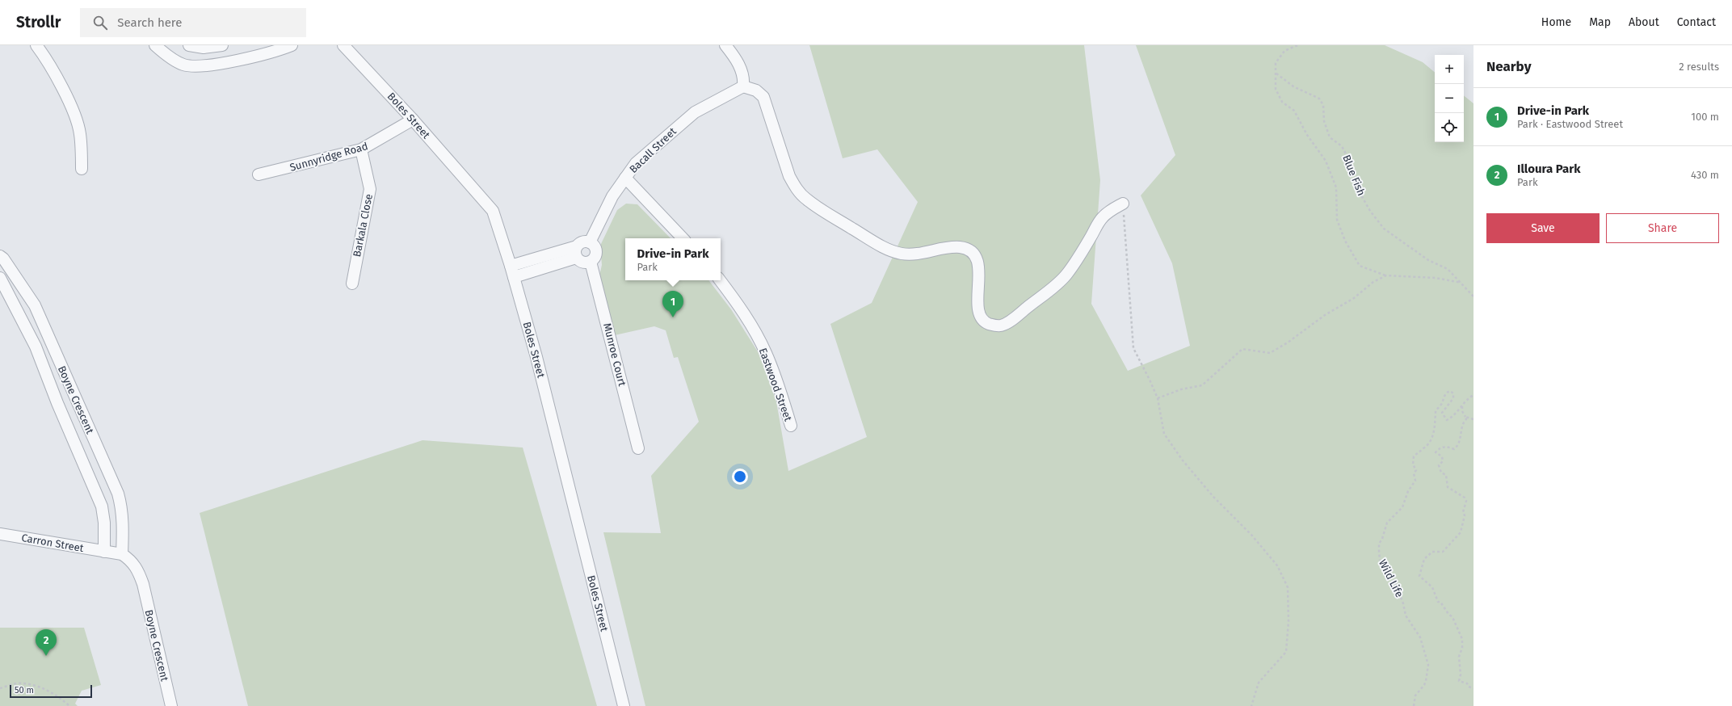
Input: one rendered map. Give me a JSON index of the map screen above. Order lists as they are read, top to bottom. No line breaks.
{"streets":{"street":["Boles Street","Bacall Street","Sunnyridge Road","Barkala Close","Munroe Court","Eastwood Street","Boyne Crescent","Carron Street"],"path":["Blue Fish","Wild Life"]},"crossings":[["Boles Street","Sunnyridge Road"],["Bacall Street","Munroe Court"],["Sunnyridge Road","Barkala Close"],["Boyne Crescent","Carron Street"]],"scale_bar":"50 m","page":{"header":"Strollr","search":"Search here","nav":["Home","Map","About","Contact"],"heading":["Nearby","2 results"],"map_buttons":["+","−"],"list":[{"mark":"1","name":"Drive-in Park","note":"Park · Eastwood Street","value":"100 m"},{"mark":"2","name":"Illoura Park","note":"Park","value":"430 m"}],"buttons":["Save","Share"],"popup":["Drive-in Park","Park"],"pins":["1","2"],"scale":"50 m"}}
